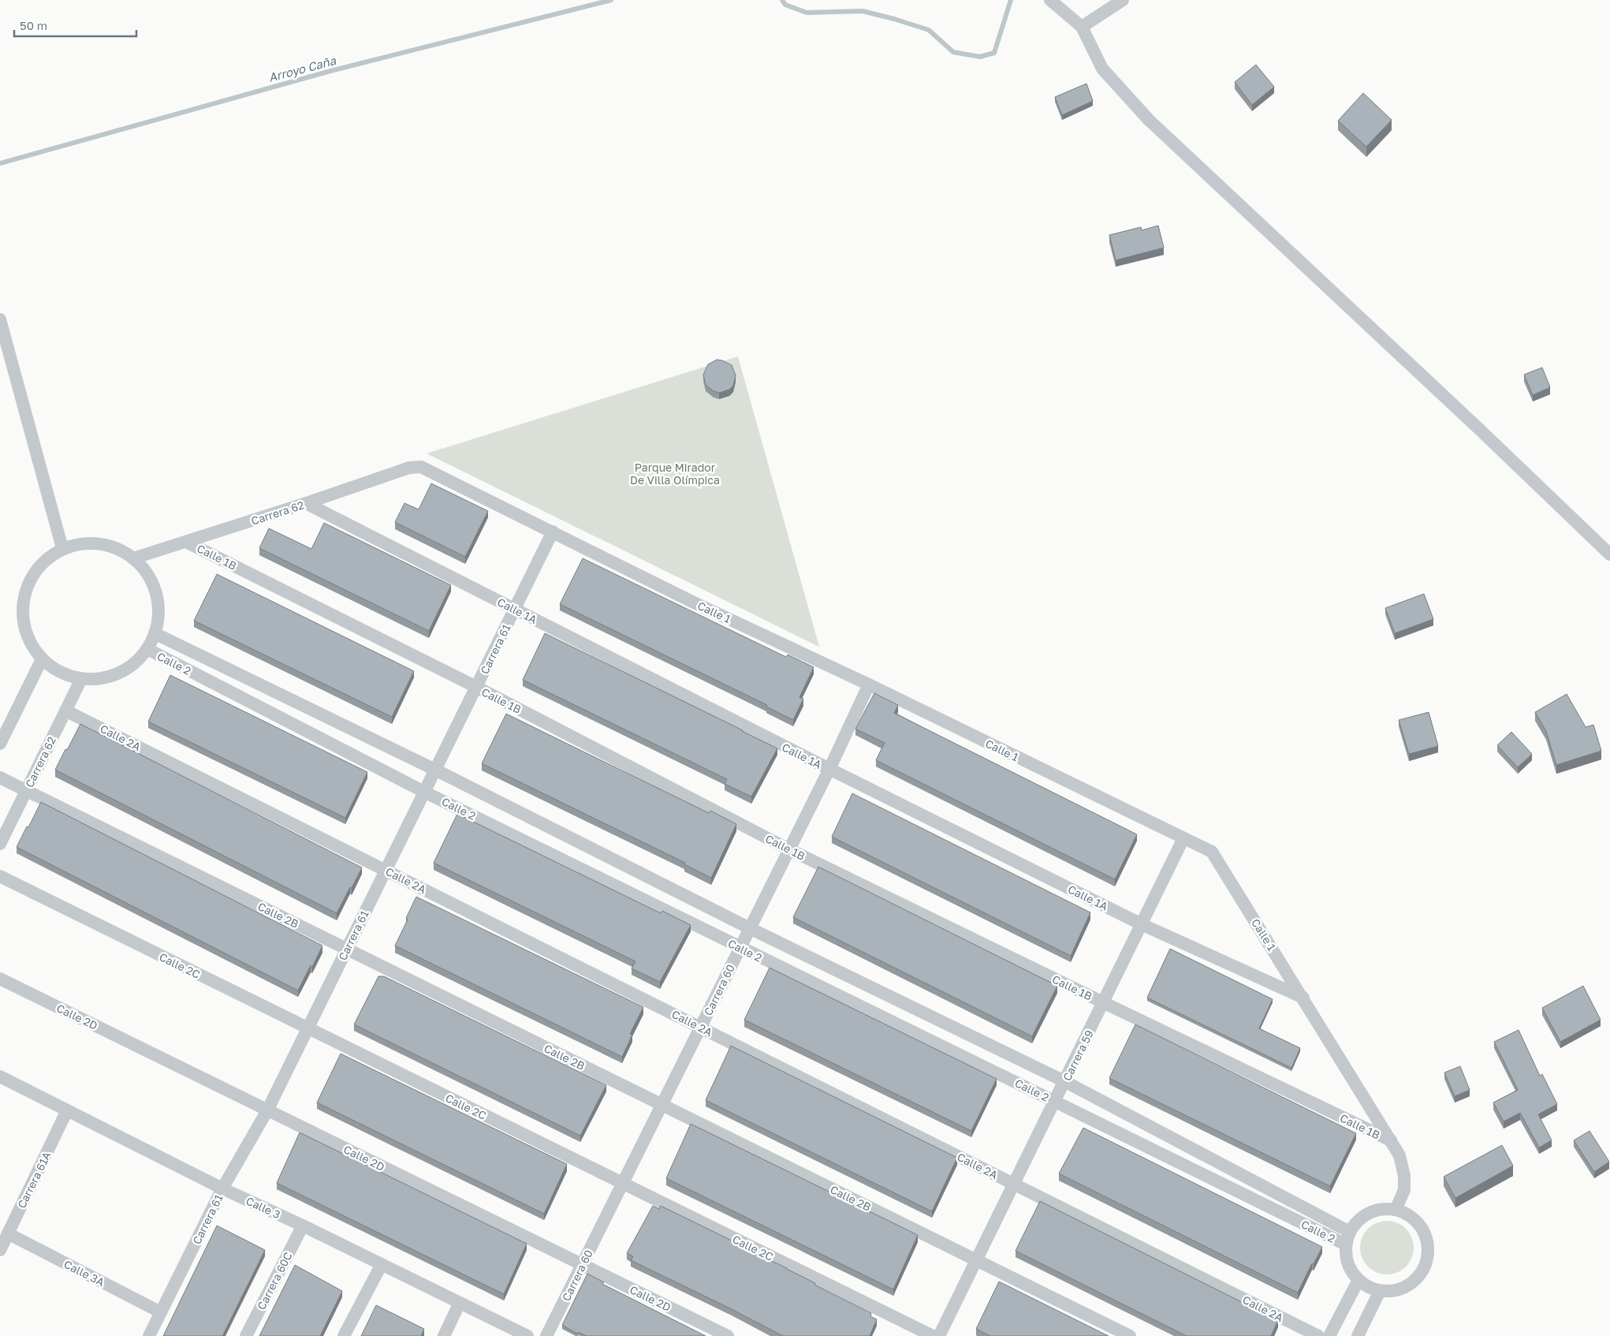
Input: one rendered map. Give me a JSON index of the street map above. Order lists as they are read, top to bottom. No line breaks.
{"streets":{"street":["Carrera 62","Calle 1B","Calle 1A","Calle 1","Carrera 61","Calle 2","Calle 2A","Calle 2B","Calle 2C","Carrera 60","Calle 2D","Carrera 59","Carrera 61A","Calle 3","Calle 3A","Carrera 60C"]},"crossings":[["Carrera 62","Calle 1B"],["Carrera 62","Calle 1A"],["Carrera 62","Calle 1"],["Carrera 62","Calle 2"],["Carrera 62","Calle 2A"],["Carrera 62","Calle 2B"],["Calle 1B","Calle 1"],["Calle 1B","Carrera 61"],["Calle 1B","Carrera 60"],["Calle 1B","Carrera 59"],["Calle 1A","Calle 1"],["Calle 1A","Carrera 61"],["Calle 1A","Carrera 60"],["Calle 1A","Carrera 59"],["Calle 1","Carrera 61"],["Calle 1","Calle 2"],["Calle 1","Carrera 60"],["Calle 1","Carrera 59"],["Carrera 61","Calle 2"],["Carrera 61","Calle 2A"],["Carrera 61","Calle 2B"],["Carrera 61","Calle 2C"],["Carrera 61","Calle 2D"],["Carrera 61","Calle 3"],["Carrera 61","Calle 3A"],["Calle 2","Carrera 60"],["Calle 2","Carrera 59"],["Calle 2A","Carrera 60"],["Calle 2A","Carrera 59"],["Calle 2B","Carrera 60"],["Calle 2B","Carrera 59"],["Calle 2C","Carrera 60"],["Carrera 60","Calle 2D"],["Carrera 61A","Calle 3"],["Carrera 61A","Calle 3A"],["Calle 3","Carrera 60C"]],"water":["Arroyo Caña"],"parks":["Parque Mirador De Villa Olímpica"],"scale_bar":"50 m"}
